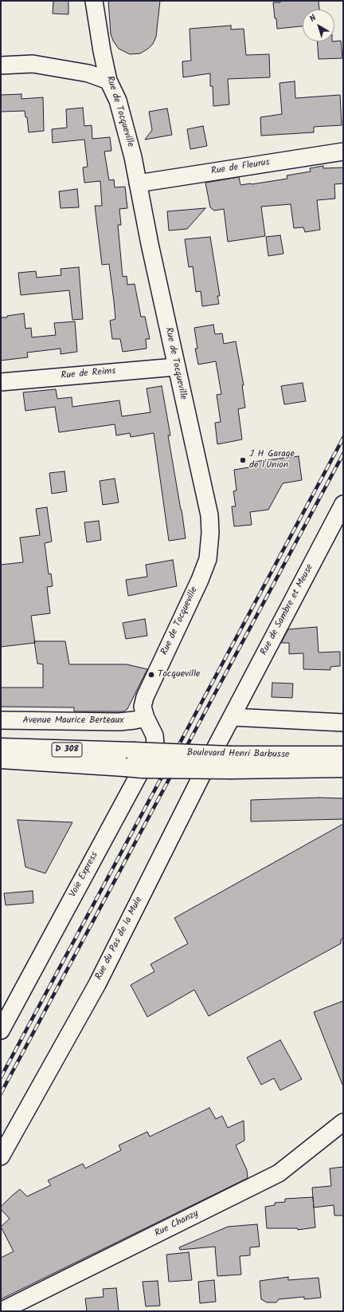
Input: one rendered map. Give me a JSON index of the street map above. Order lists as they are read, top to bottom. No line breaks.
{"streets":{"main road":["D 308","Boulevard Henri Barbusse"],"street":["Rue de Tocqueville","Rue de Fleurus","Rue de Reims","Rue de Sambre et Meuse","Avenue Maurice Berteaux","Voie Express","Rue du Pas de la Mule","Rue Chanzy"]},"crossings":[["Rue de Tocqueville","Rue de Fleurus"],["Rue de Tocqueville","Rue de Reims"],["Rue de Tocqueville","Avenue Maurice Berteaux"],["Rue de Tocqueville","Voie Express"],["Rue de Sambre et Meuse","Rue du Pas de la Mule"],["Avenue Maurice Berteaux","Voie Express"],["D 308","Boulevard Henri Barbusse"]],"places":["J H Garage de l'Union","Tocqueville"],"north":"top left"}
